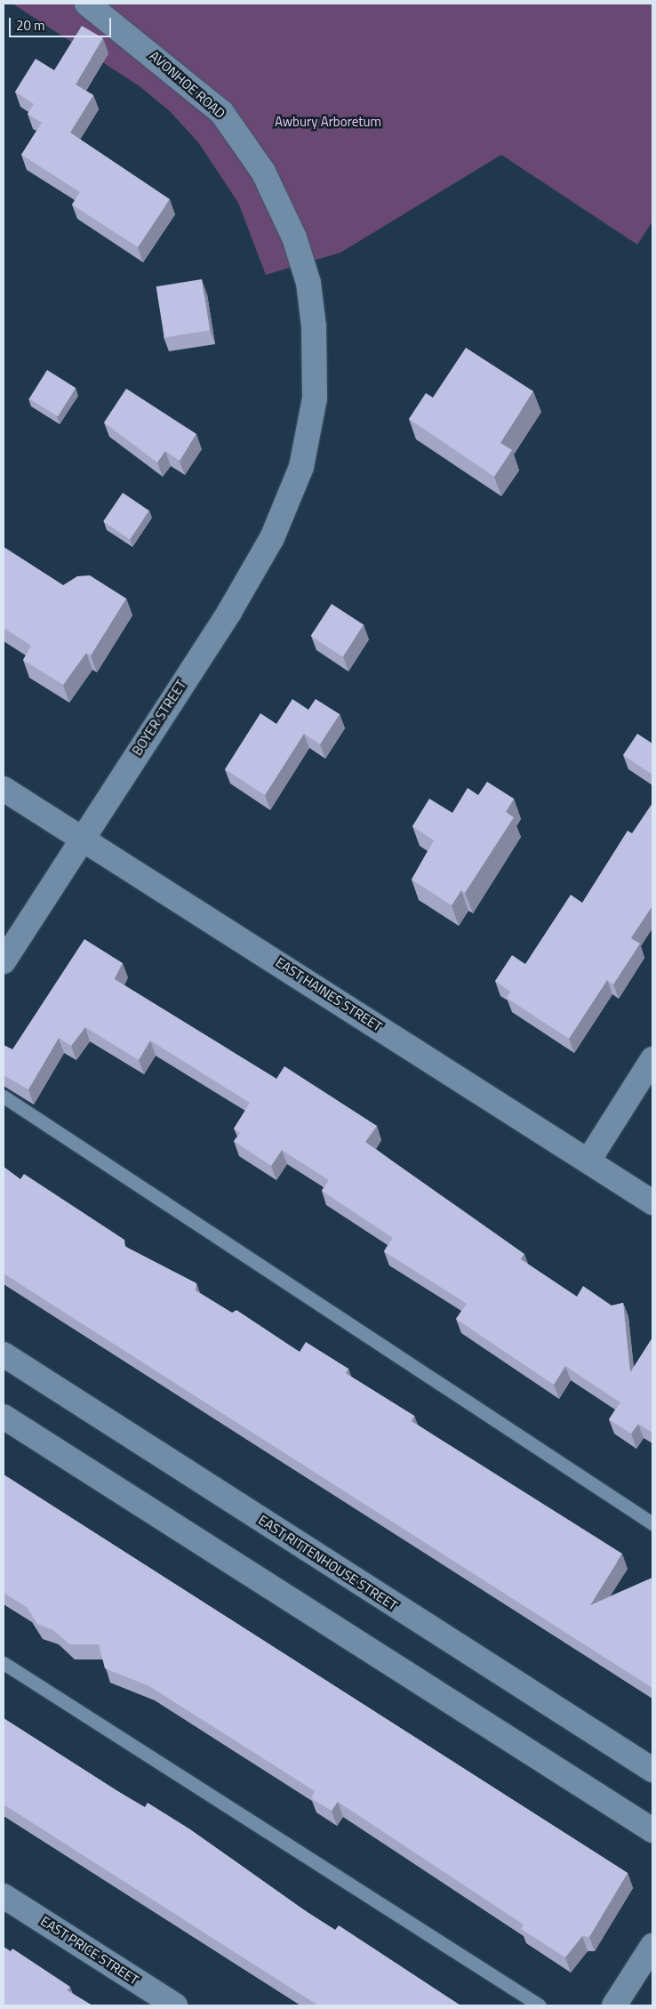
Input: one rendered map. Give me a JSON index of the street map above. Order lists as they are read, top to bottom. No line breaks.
{"streets":{"street":["AVONHOE ROAD","BOYER STREET","EAST HAINES STREET","EAST RITTENHOUSE STREET","EAST PRICE STREET"]},"crossings":[["AVONHOE ROAD","BOYER STREET"],["BOYER STREET","EAST HAINES STREET"]],"parks":["Awbury Arboretum"],"scale_bar":"20 m"}
